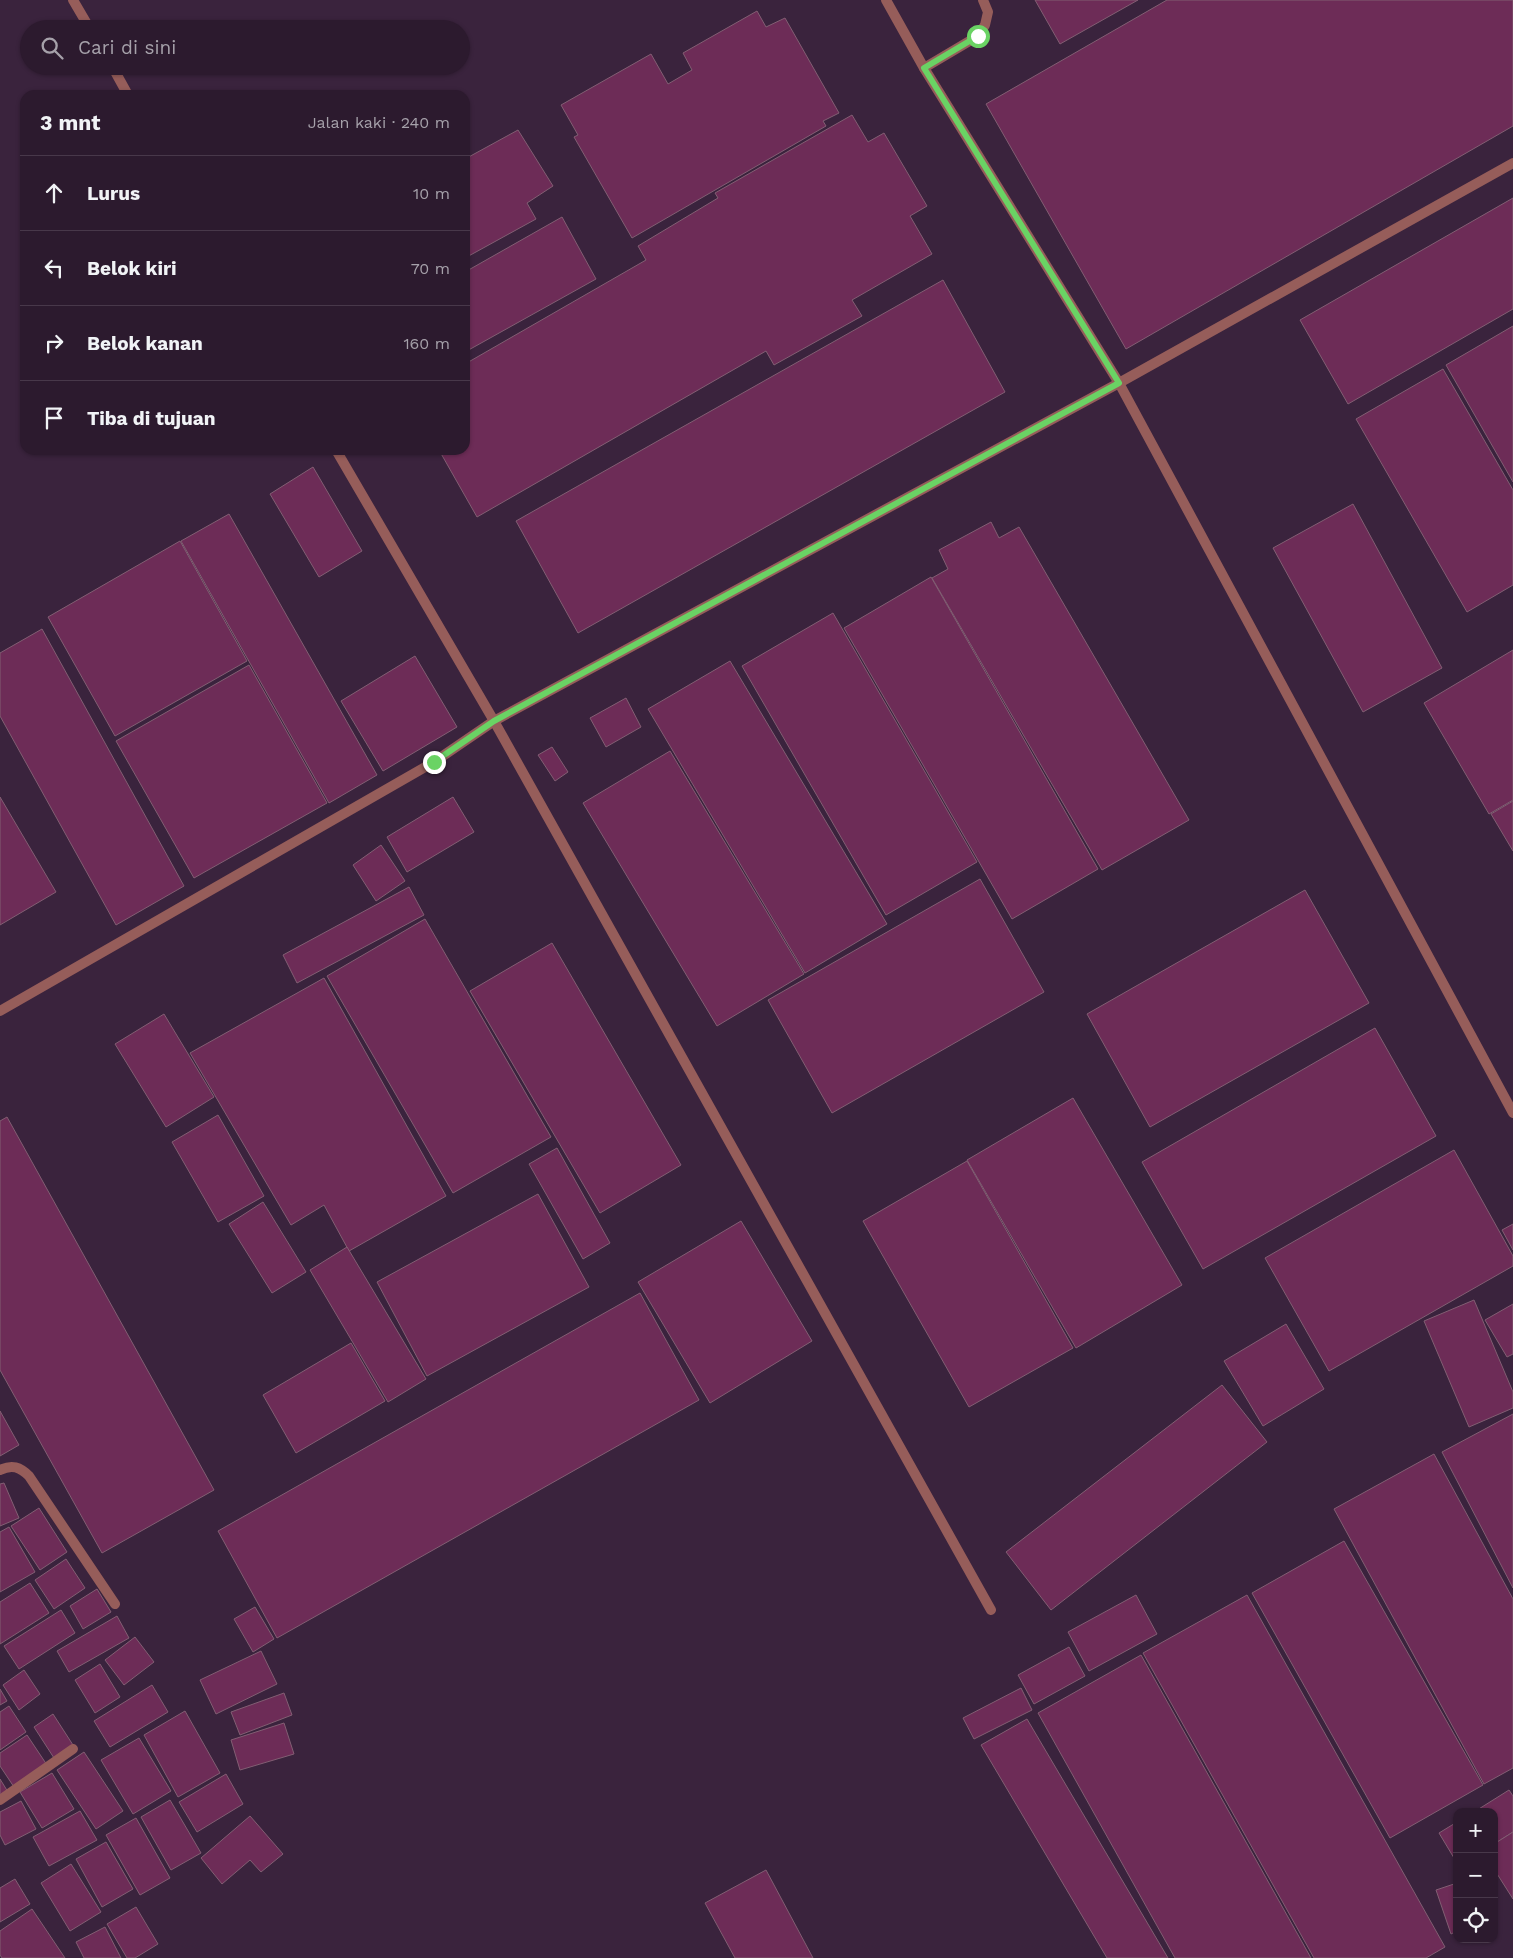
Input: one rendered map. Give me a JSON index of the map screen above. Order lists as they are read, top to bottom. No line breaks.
{"page":{"search":"Cari di sini","heading":["3 mnt","Jalan kaki · 240 m"],"list":[["Lurus","10 m"],["Belok kiri","70 m"],["Belok kanan","160 m"],"Tiba di tujuan"],"map_buttons":["+","−"]}}
